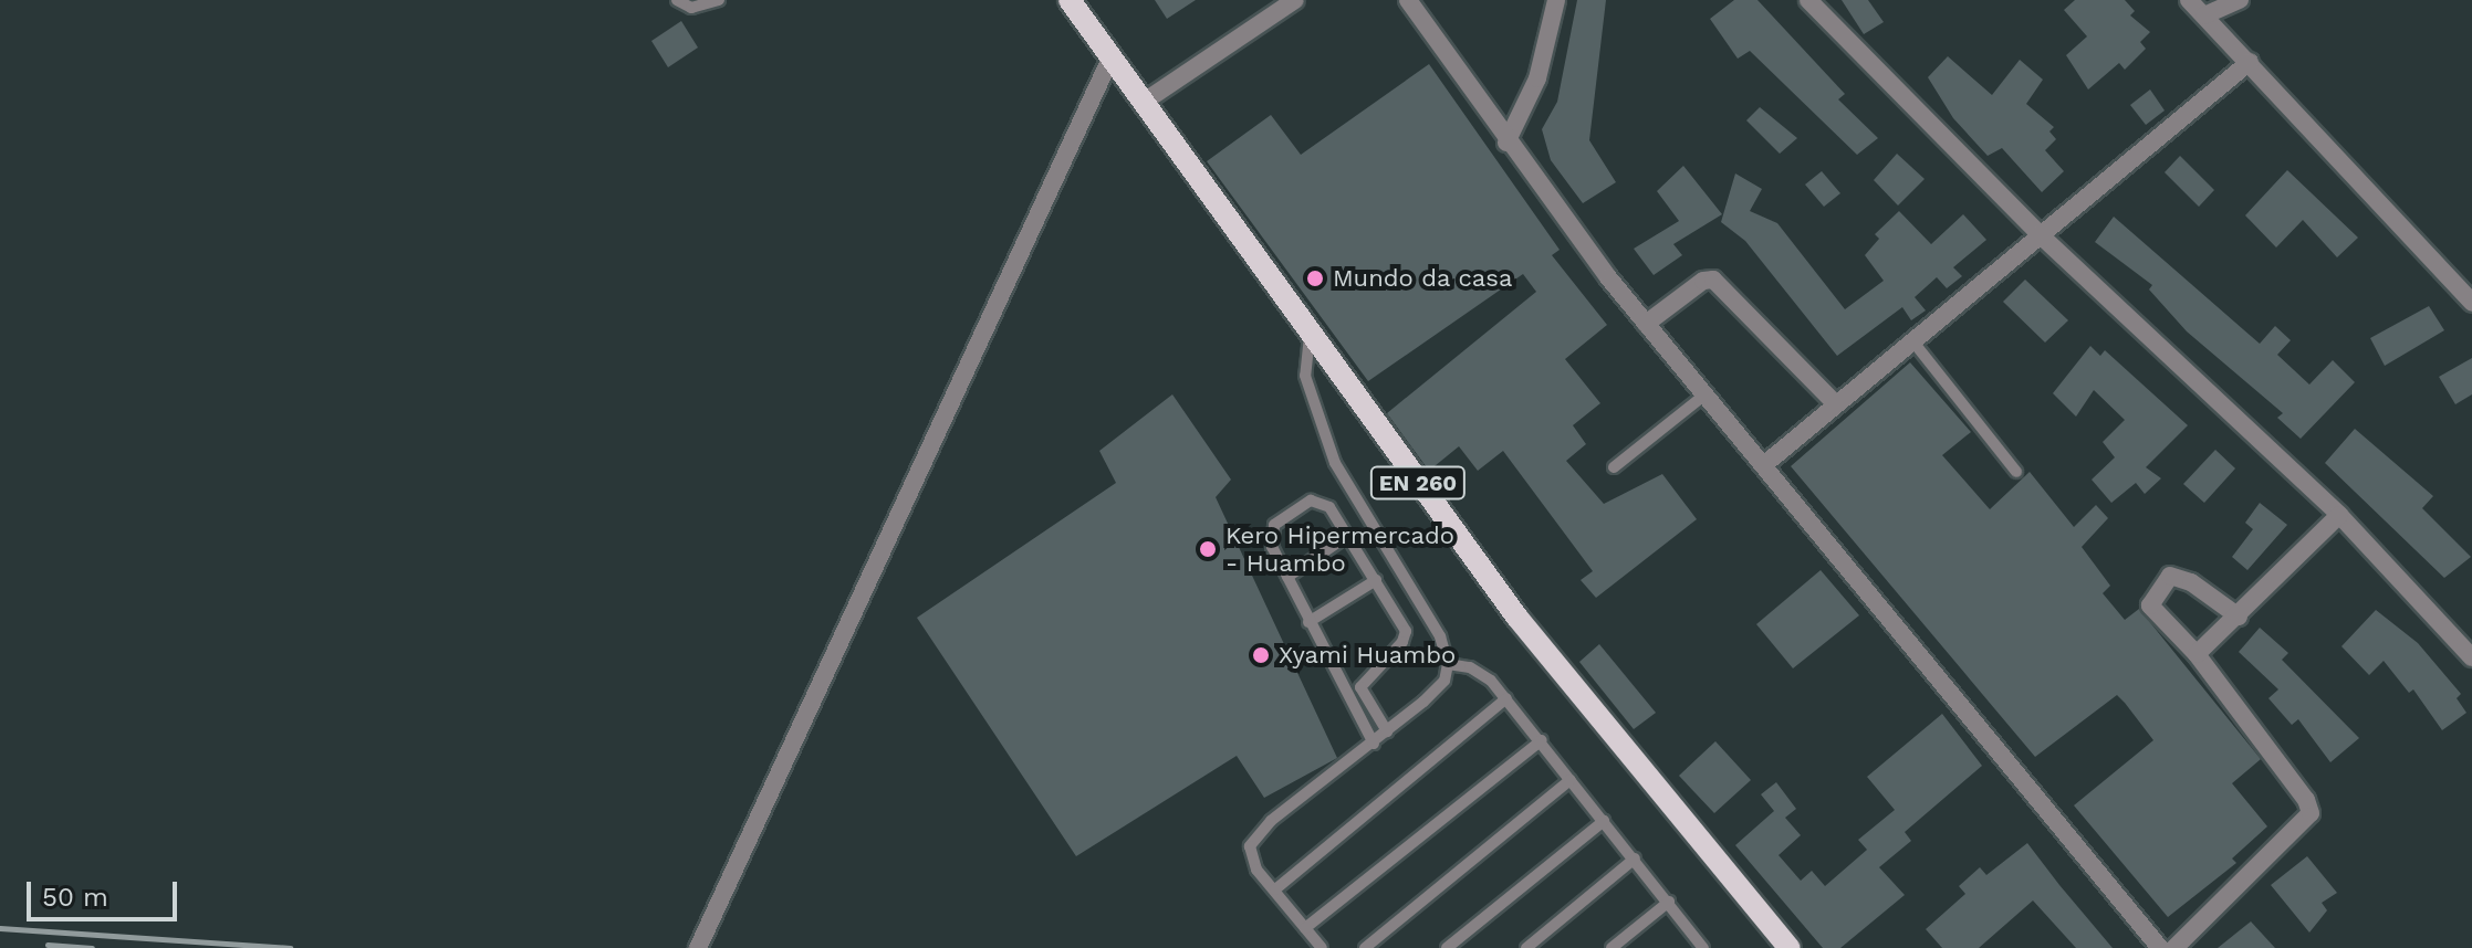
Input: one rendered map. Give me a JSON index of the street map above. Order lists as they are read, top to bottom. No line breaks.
{"streets":{"main road":["EN 260"]},"places":["Mundo da casa","Kero Hipermercado - Huambo","Xyami Huambo"],"scale_bar":"50 m"}
